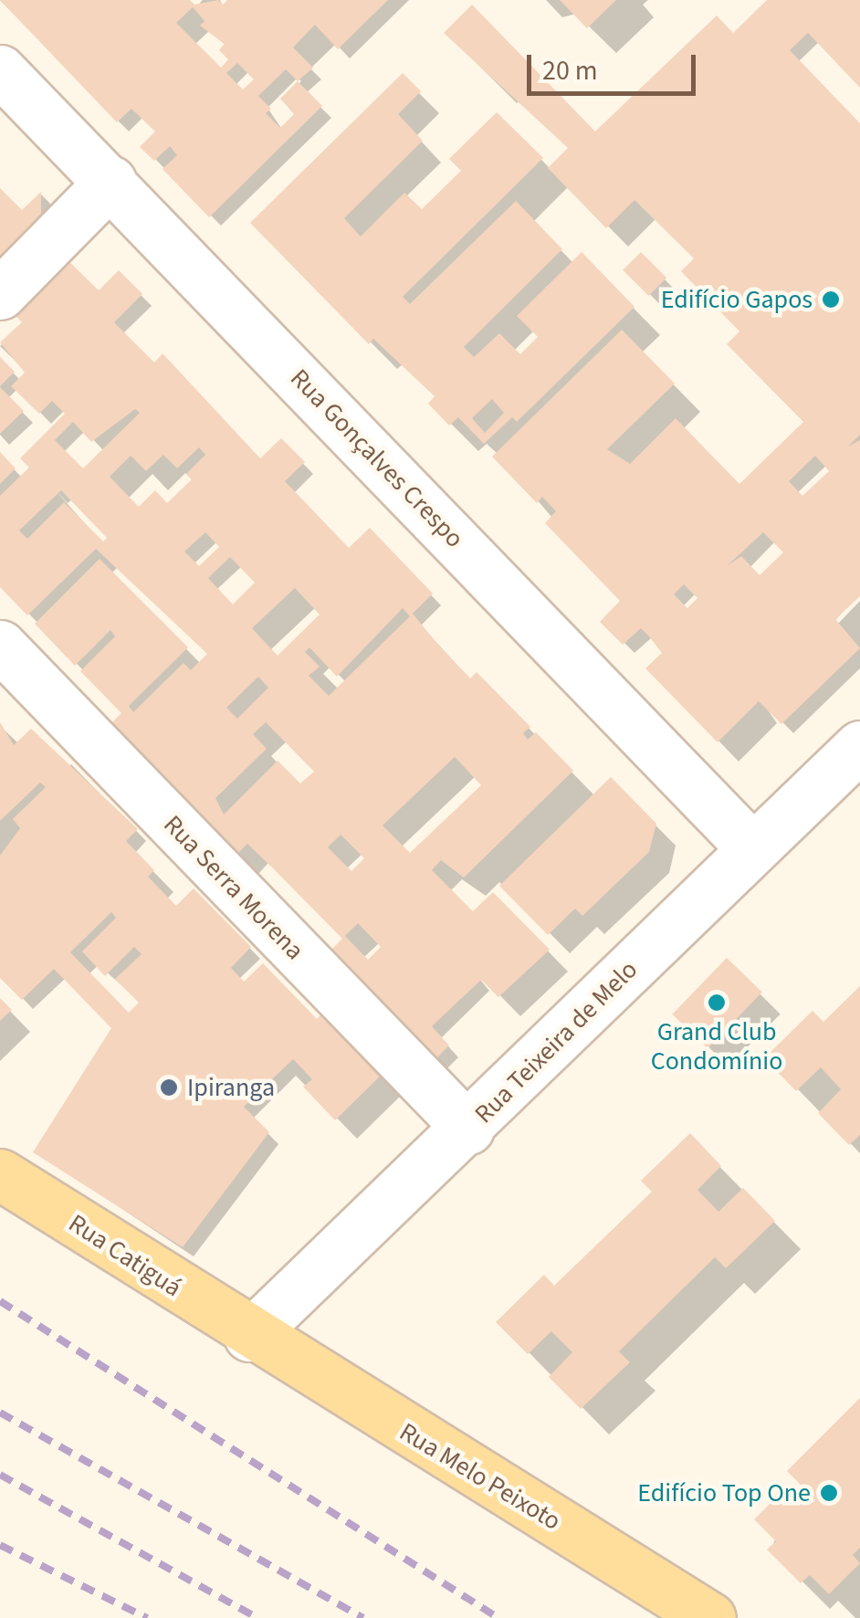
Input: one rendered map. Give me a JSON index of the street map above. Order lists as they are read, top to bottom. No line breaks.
{"streets":{"main road":["Rua Catiguá","Rua Melo Peixoto"],"street":["Rua Gonçalves Crespo","Rua Serra Morena","Rua Teixeira de Melo"]},"crossings":[["Rua Gonçalves Crespo","Rua Teixeira de Melo"],["Rua Serra Morena","Rua Teixeira de Melo"],["Rua Teixeira de Melo","Rua Catiguá"],["Rua Teixeira de Melo","Rua Melo Peixoto"],["Rua Catiguá","Rua Melo Peixoto"]],"places":["Edifício Gapos","Grand Club Condomínio","Ipiranga","Edifício Top One"],"scale_bar":"20 m"}
